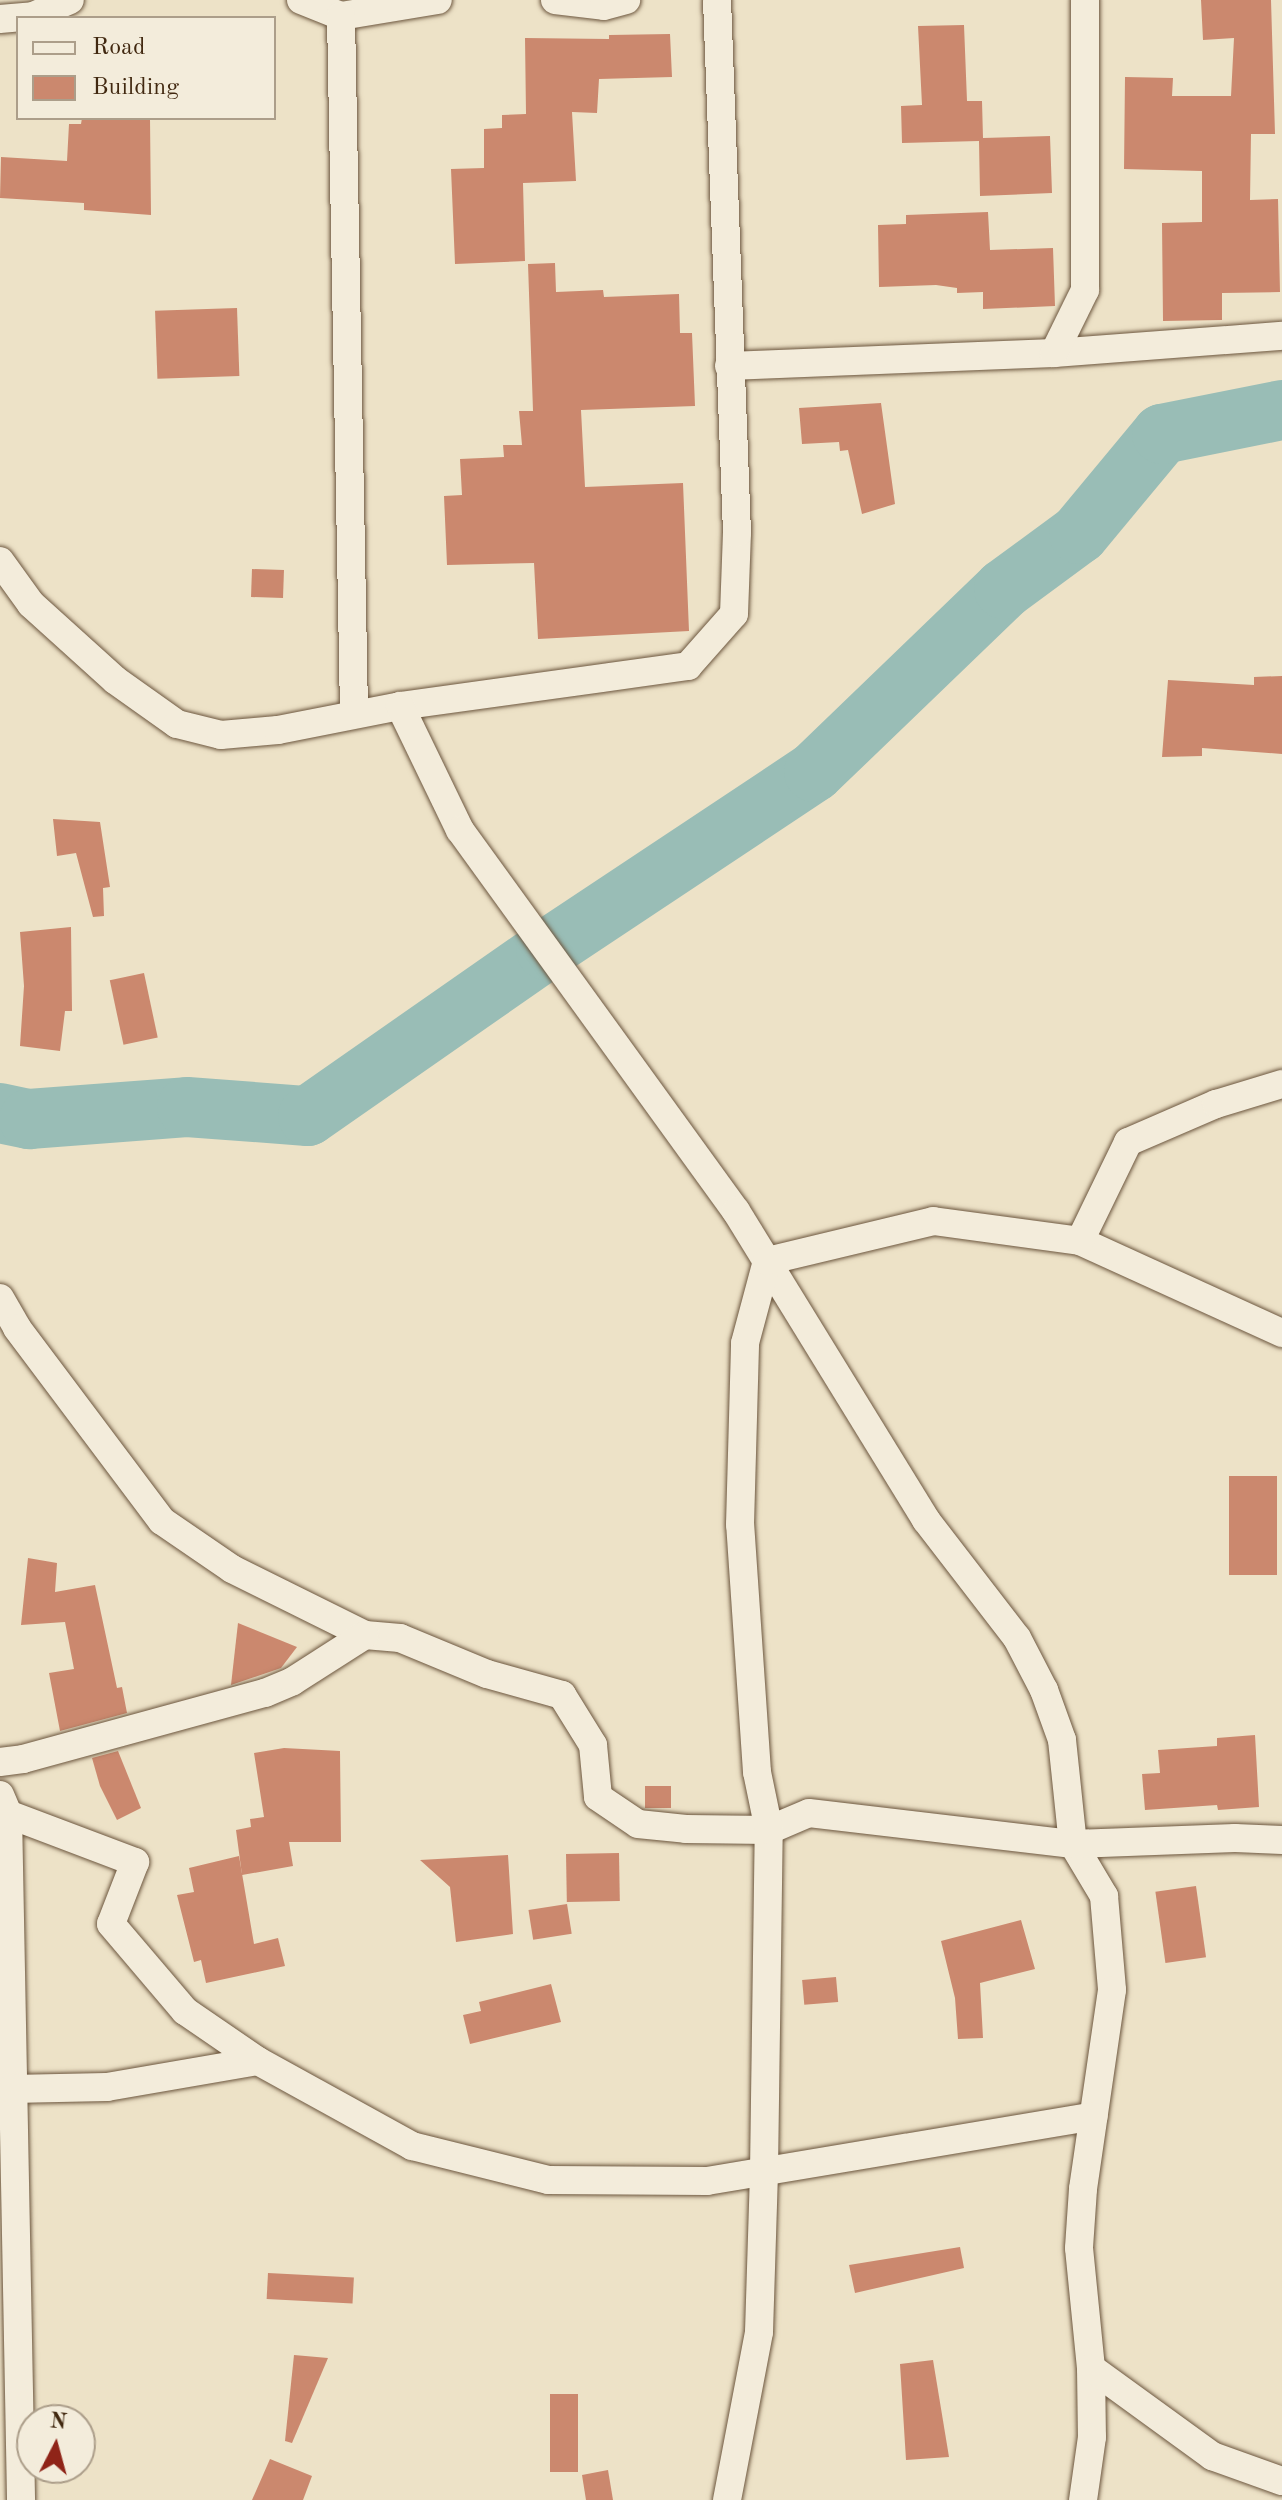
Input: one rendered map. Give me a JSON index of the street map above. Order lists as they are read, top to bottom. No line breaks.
{"legend":["Road","Building"],"north":"top"}
